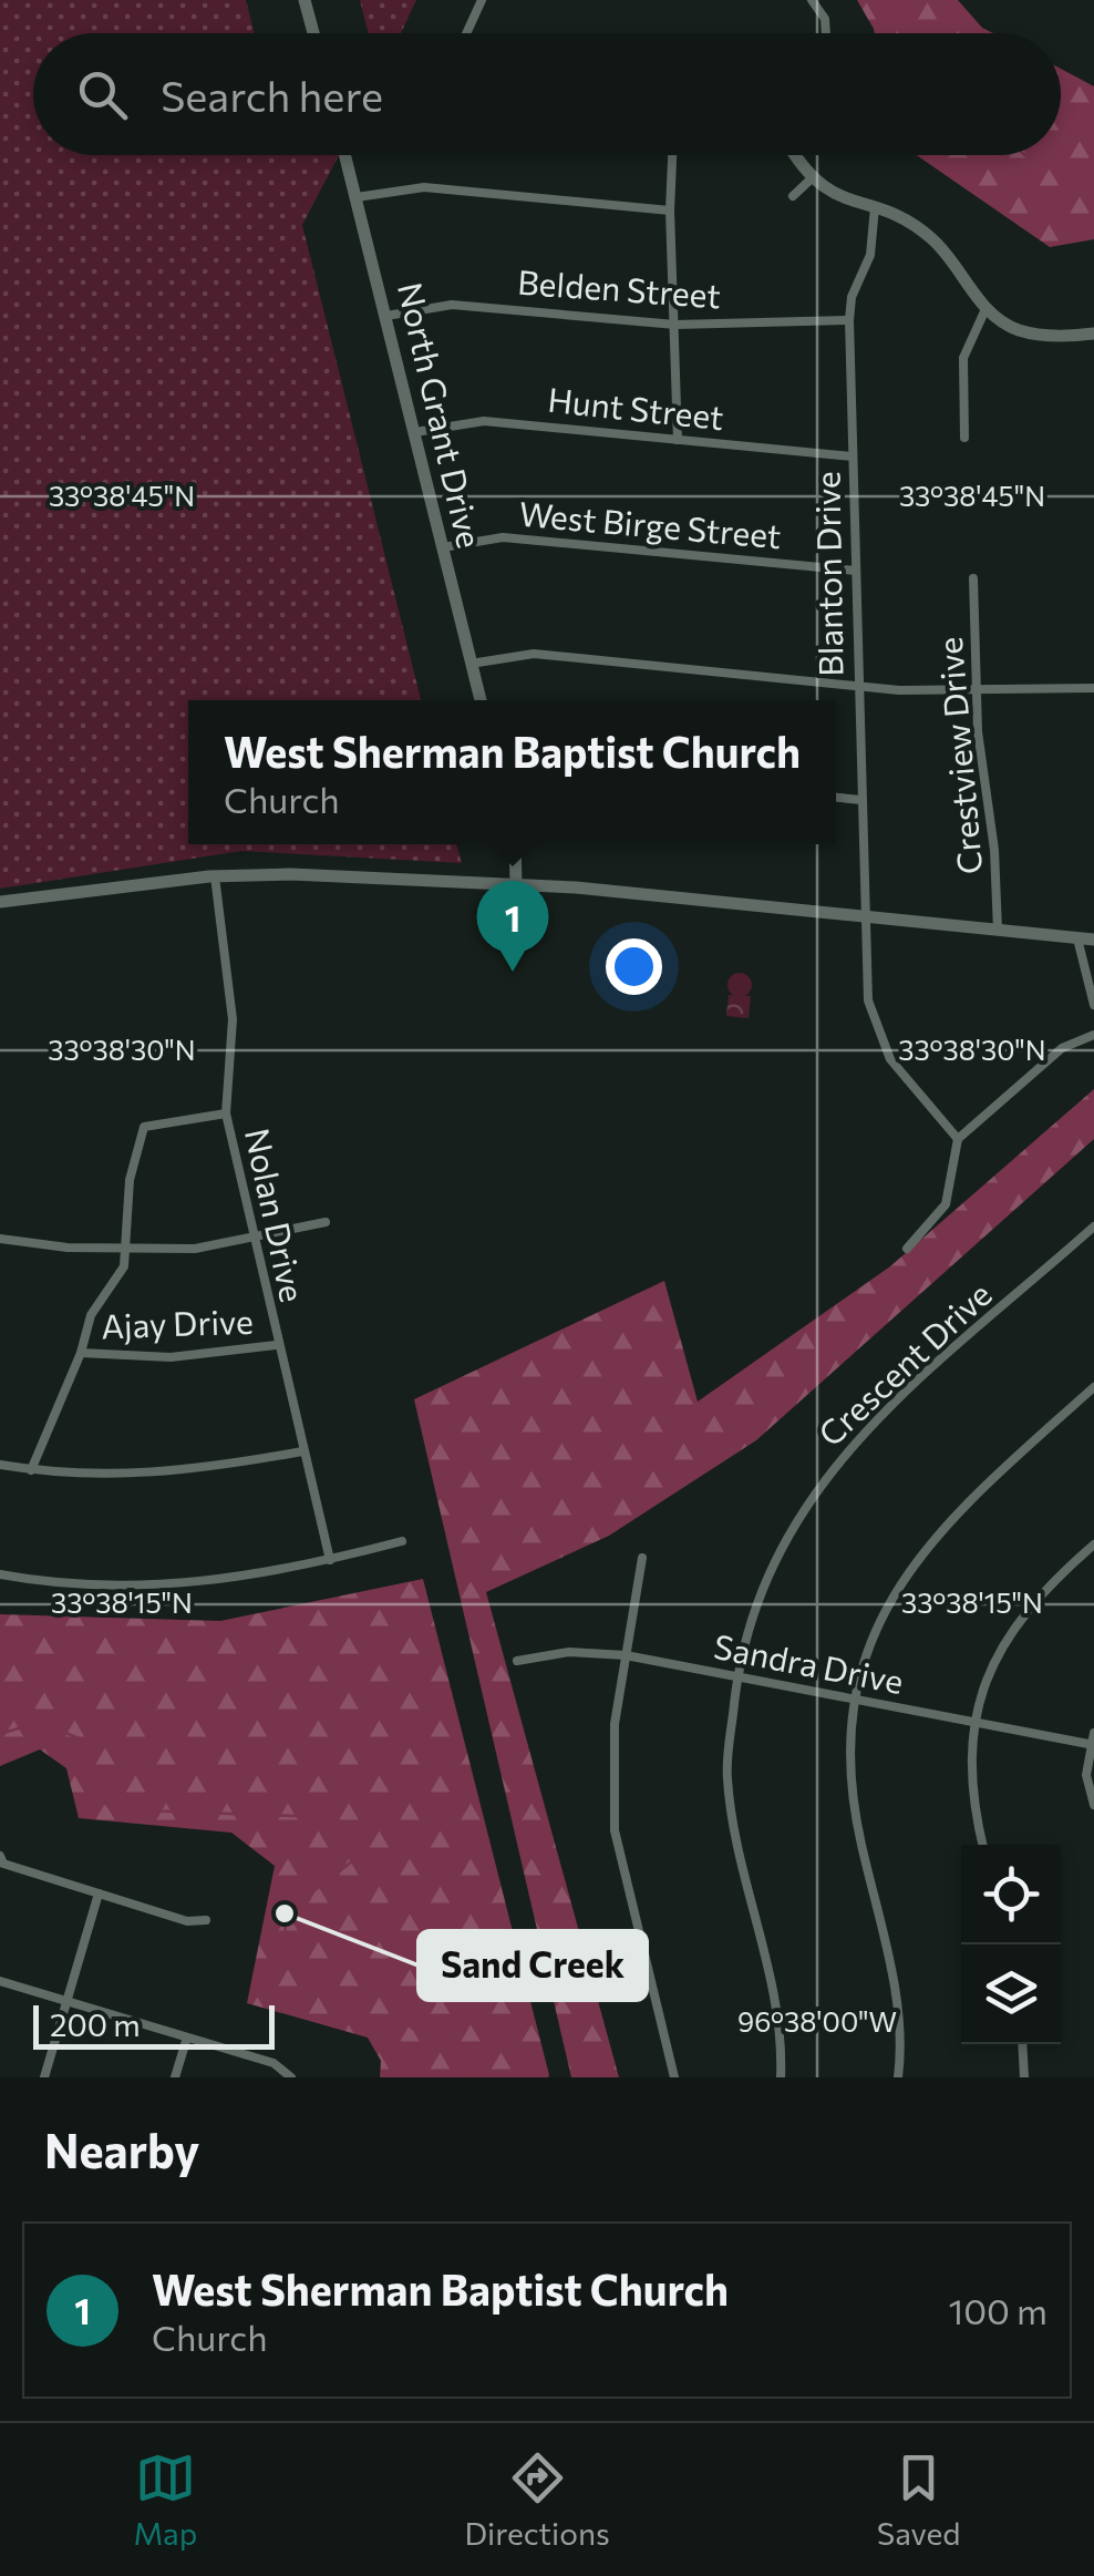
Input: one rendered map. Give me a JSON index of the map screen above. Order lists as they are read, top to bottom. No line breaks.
{"streets":{"street":["Belden Street","Hunt Street","North Grant Drive","West Birge Street","Blanton Drive","Crestview Drive","Nolan Drive","Ajay Drive","Crescent Drive","Sandra Drive"]},"crossings":[["Belden Street","North Grant Drive"],["Belden Street","Blanton Drive"],["Hunt Street","North Grant Drive"],["Hunt Street","Blanton Drive"],["North Grant Drive","West Birge Street"],["West Birge Street","Blanton Drive"],["Nolan Drive","Ajay Drive"],["Crescent Drive","Sandra Drive"]],"places":["Sand Creek"],"scale_bar":"200 m","page":{"search":"Search here","popup":["West Sherman Baptist Church","Church"],"pins":"1","scale":"200 m","heading":"Nearby","list":[{"mark":"1","name":"West Sherman Baptist Church","note":"Church","value":"100 m"}],"nav":["Map","Directions","Saved"]},"coordinates":["33°38'45\"N","33°38'30\"N","33°38'15\"N","96°38'00\"W"]}
